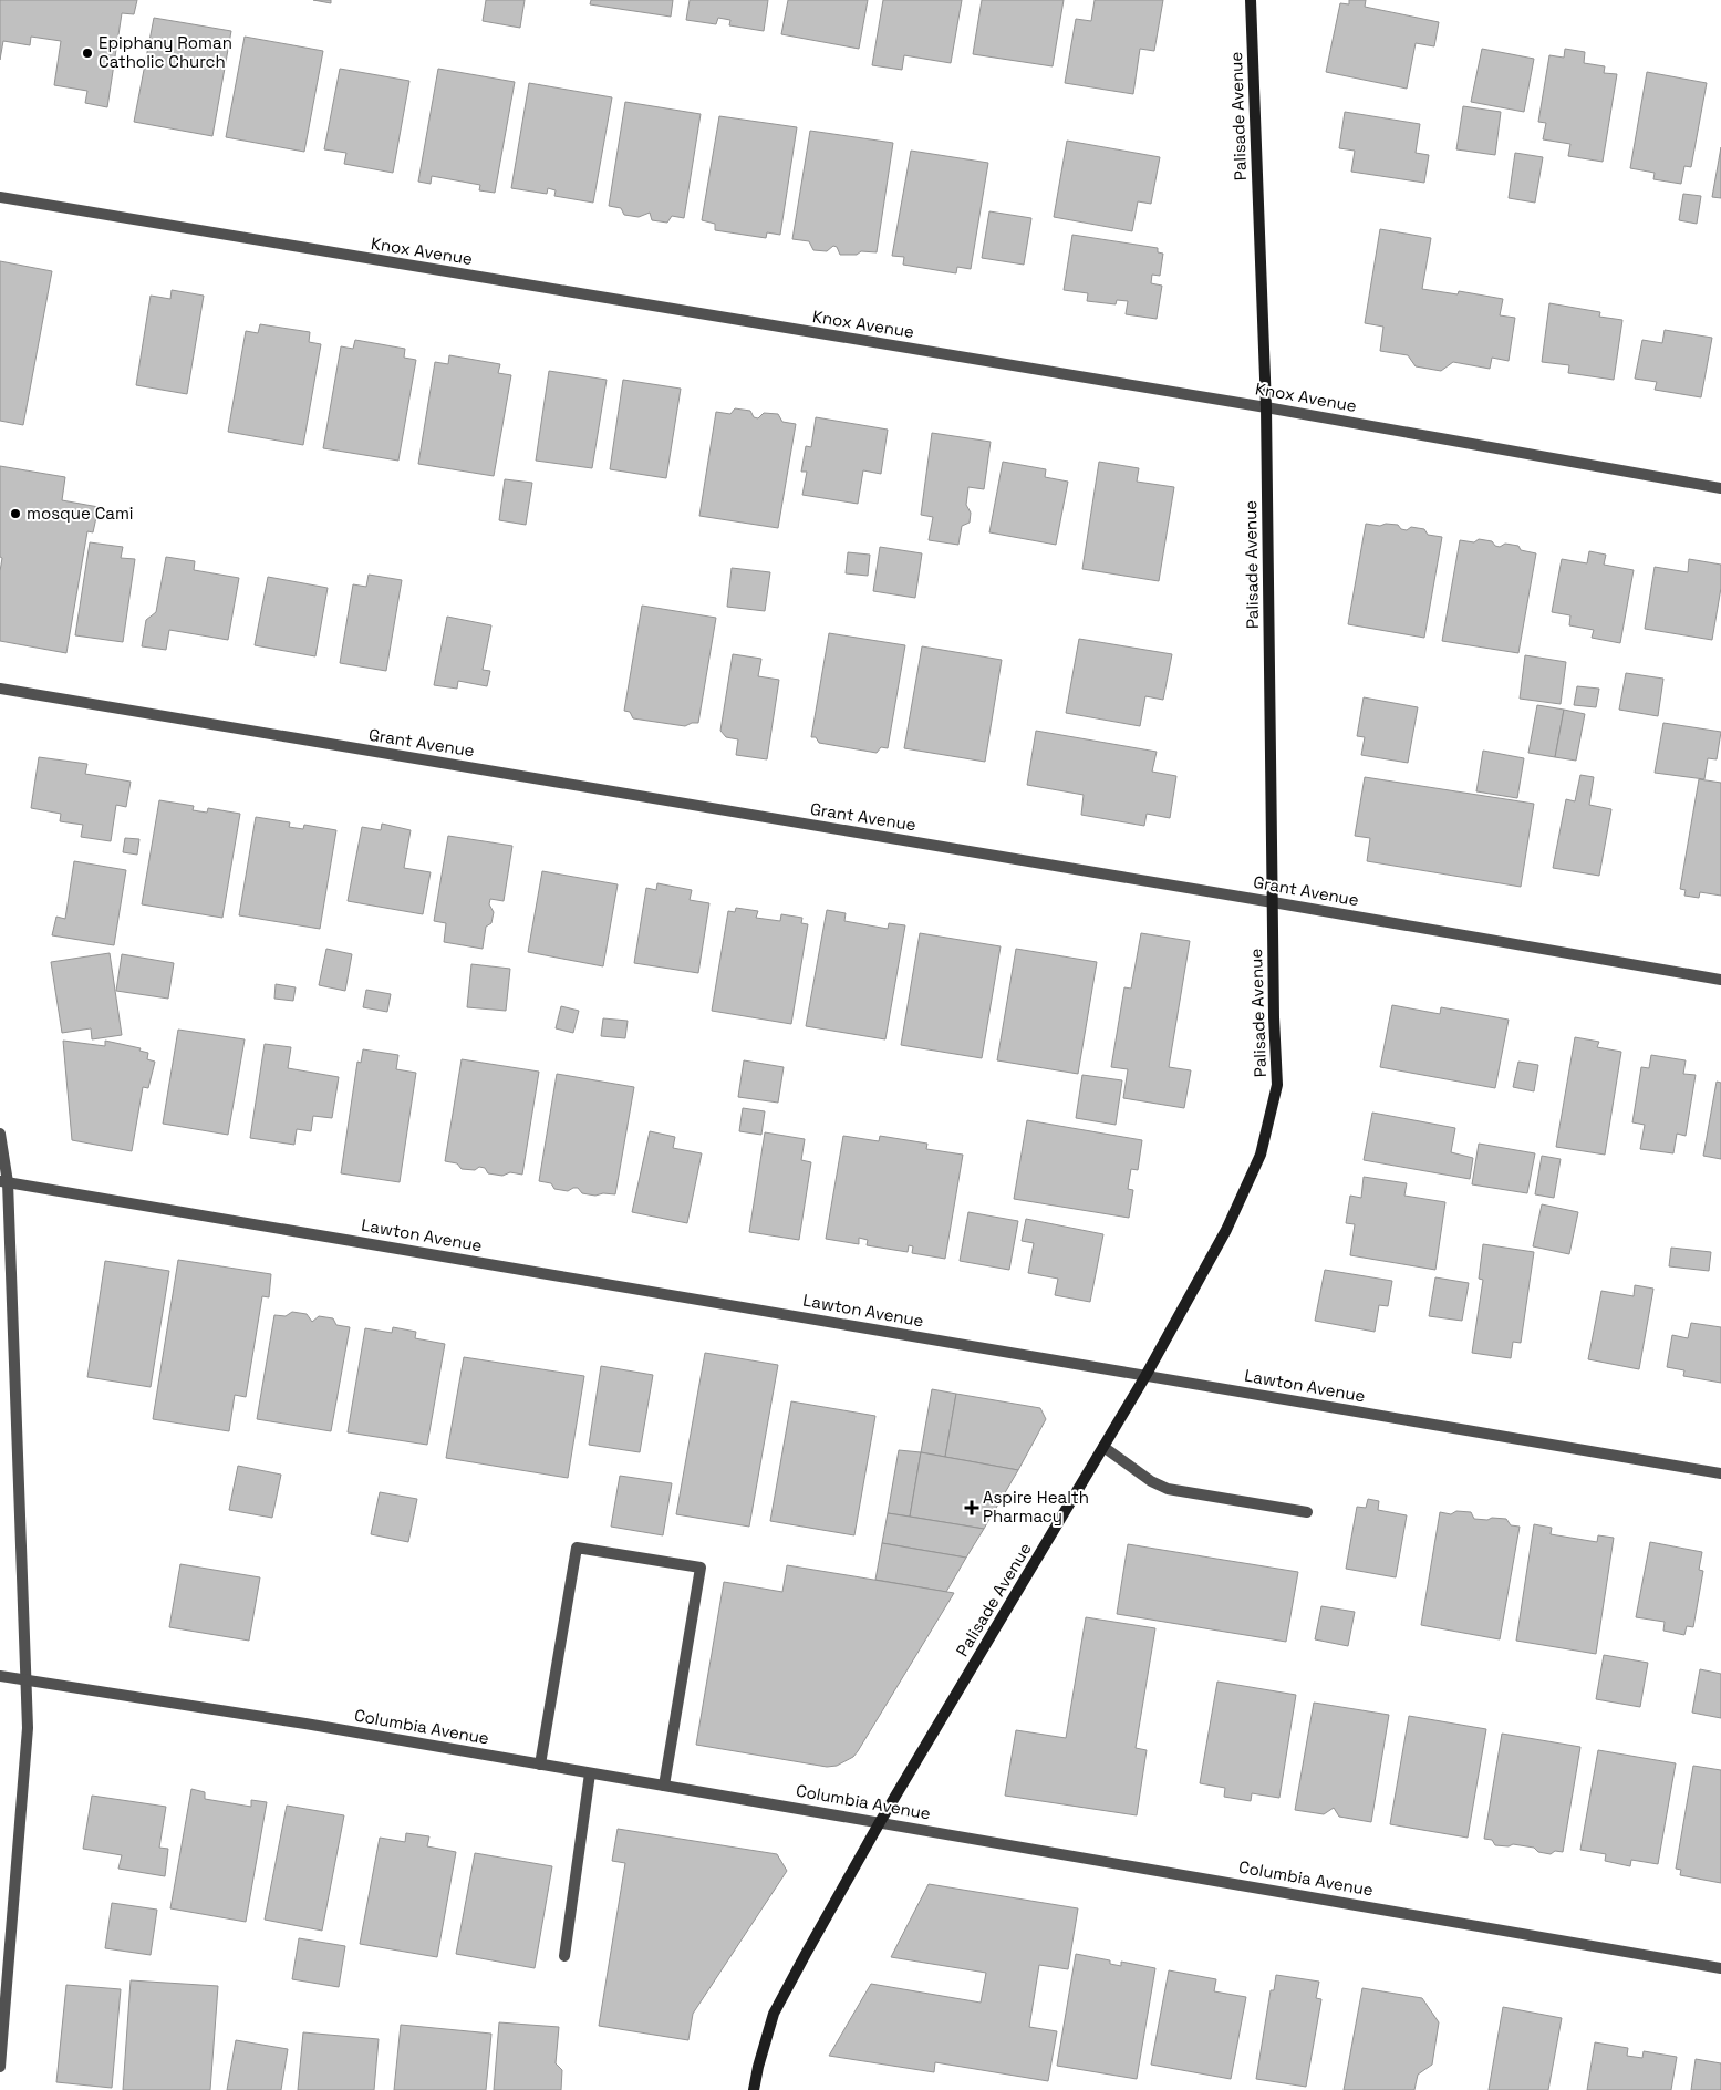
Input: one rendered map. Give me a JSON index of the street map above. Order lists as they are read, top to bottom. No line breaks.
{"streets":{"main road":["Palisade Avenue"],"street":["Knox Avenue","Grant Avenue","Lawton Avenue","Columbia Avenue"]},"crossings":[["Palisade Avenue","Knox Avenue"],["Palisade Avenue","Grant Avenue"],["Palisade Avenue","Lawton Avenue"],["Palisade Avenue","Columbia Avenue"]],"places":{"other":["Epiphany Roman Catholic Church","mosque Cami"],"health":["Aspire Health Pharmacy"]}}
